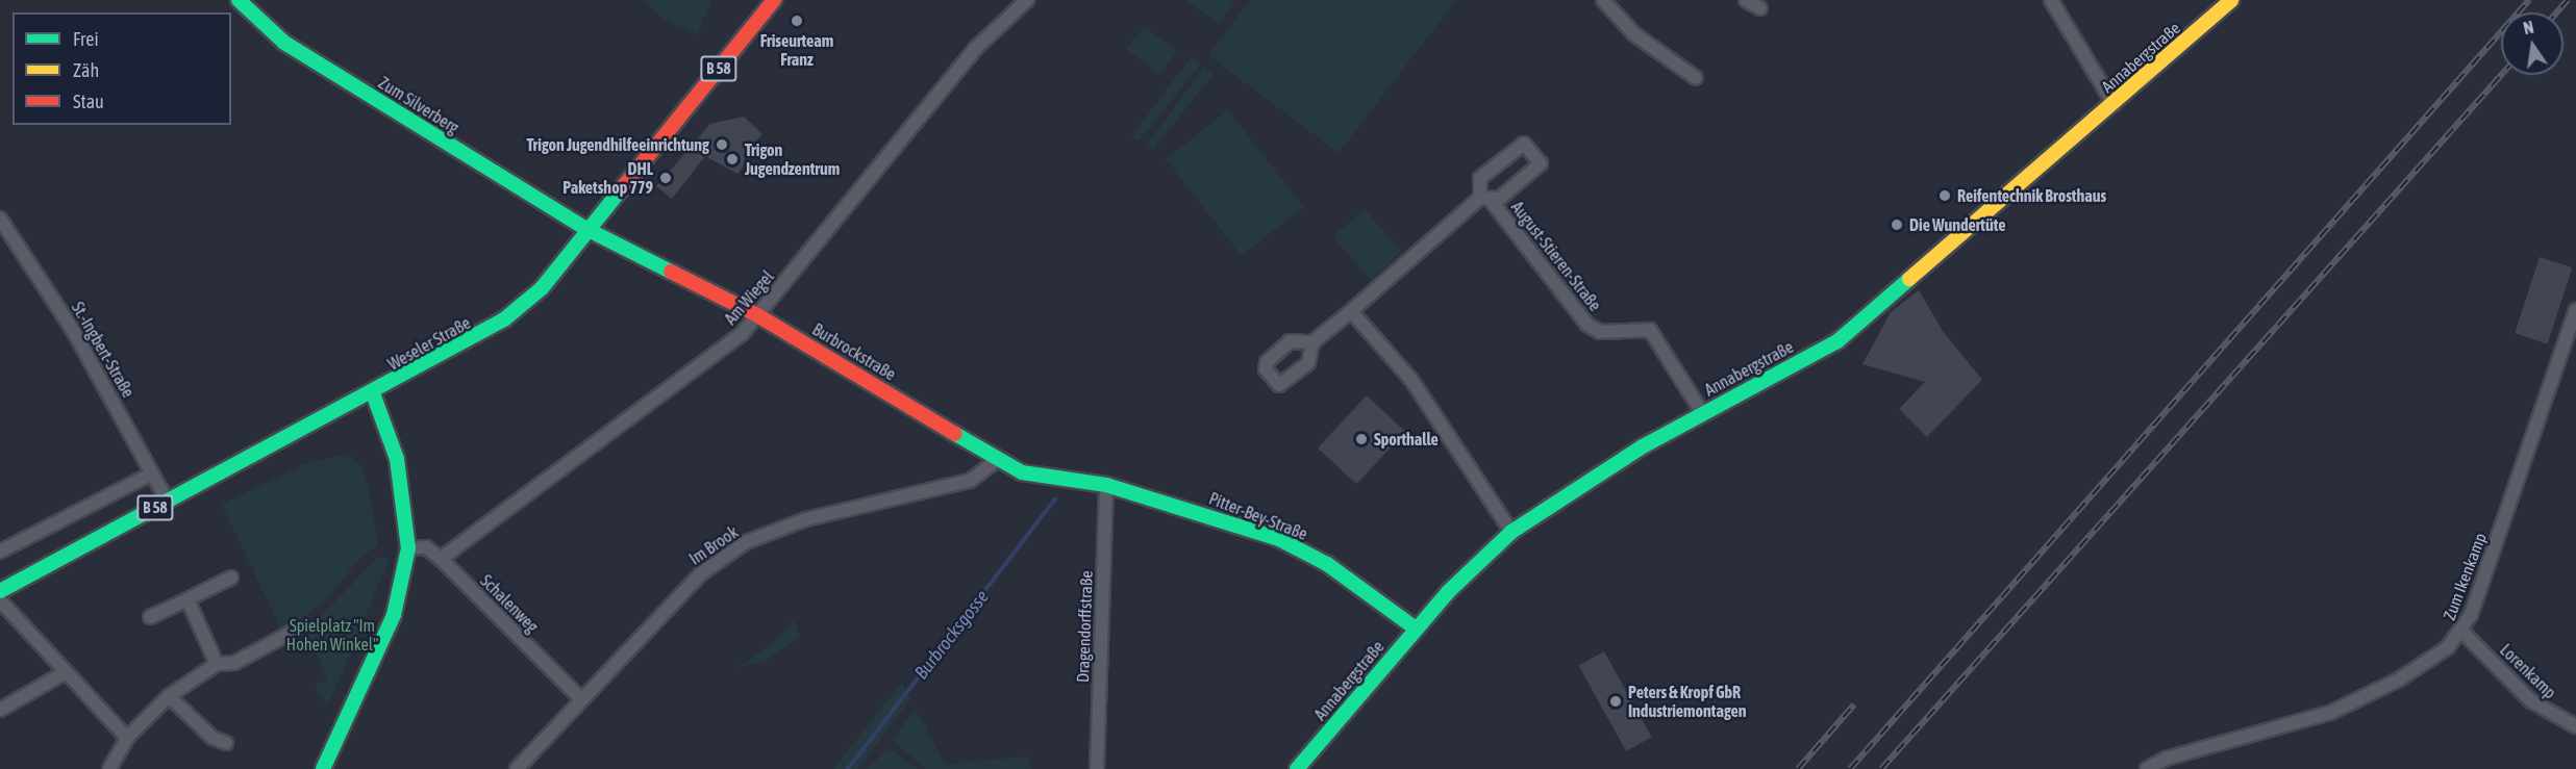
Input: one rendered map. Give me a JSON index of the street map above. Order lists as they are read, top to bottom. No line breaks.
{"streets":{"street":["Annabergstraße","B 58","Zum Silverberg","August-Stieren-Straße","Am Wiegel","Weseler Straße","St.-Ingbert-Straße","Burbrockstraße","Pitter-Bey-Straße","Im Brook","Zum Ikenkamp","Schalenweg","Dragendorffstraße","Lorenkamp"]},"crossings":[["Annabergstraße","August-Stieren-Straße"],["Annabergstraße","Pitter-Bey-Straße"],["Zum Silverberg","Weseler Straße"],["Zum Silverberg","Burbrockstraße"],["Am Wiegel","Burbrockstraße"],["Am Wiegel","Schalenweg"],["Weseler Straße","St.-Ingbert-Straße"],["Weseler Straße","Burbrockstraße"],["Burbrockstraße","Pitter-Bey-Straße"],["Burbrockstraße","Im Brook"],["Burbrockstraße","Dragendorffstraße"],["Pitter-Bey-Straße","Dragendorffstraße"],["Im Brook","Schalenweg"],["Zum Ikenkamp","Lorenkamp"]],"water":["Burbrocksgosse"],"parks":["Spielplatz \"Im Hohen Winkel\""],"places":["Friseurteam Franz","Trigon Jugendhilfeeinrichtung","Trigon Jugendzentrum","DHL Paketshop 779","Reifentechnik Brosthaus","Die Wundertüte","Sporthalle","Peters & Kropf GbR Industriemontagen"],"legend":["Frei","Zäh","Stau"],"north":"top"}
